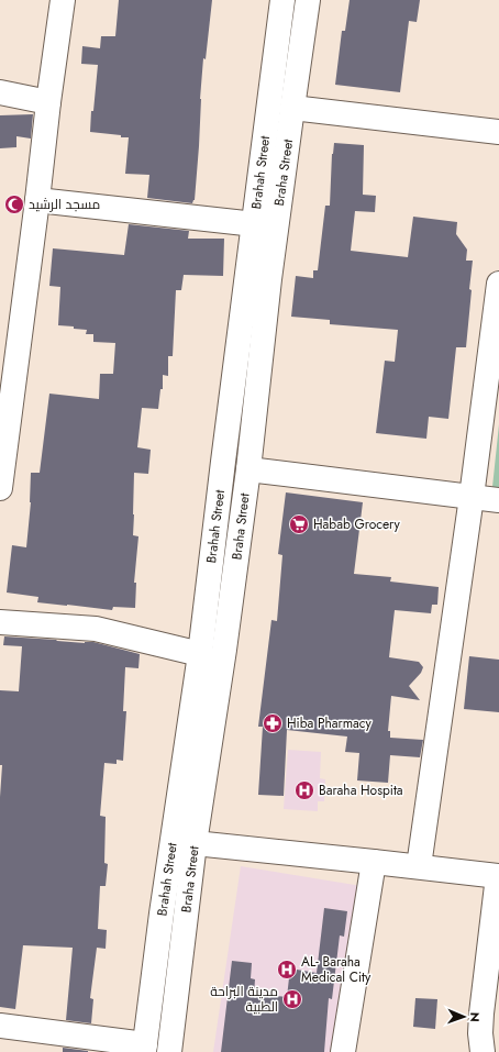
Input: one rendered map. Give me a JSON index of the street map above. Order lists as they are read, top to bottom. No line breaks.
{"streets":{"street":["Brahah Street","Braha Street"]},"places":{"mosque":["مسجد الرشيد"],"supermarket":["Habab Grocery"],"pharmacy":["Hiba Pharmacy"],"hospital":["Baraha Hospita","AL- Baraha Medical City","مدينة البراحة الطبية"]},"north":"right"}
